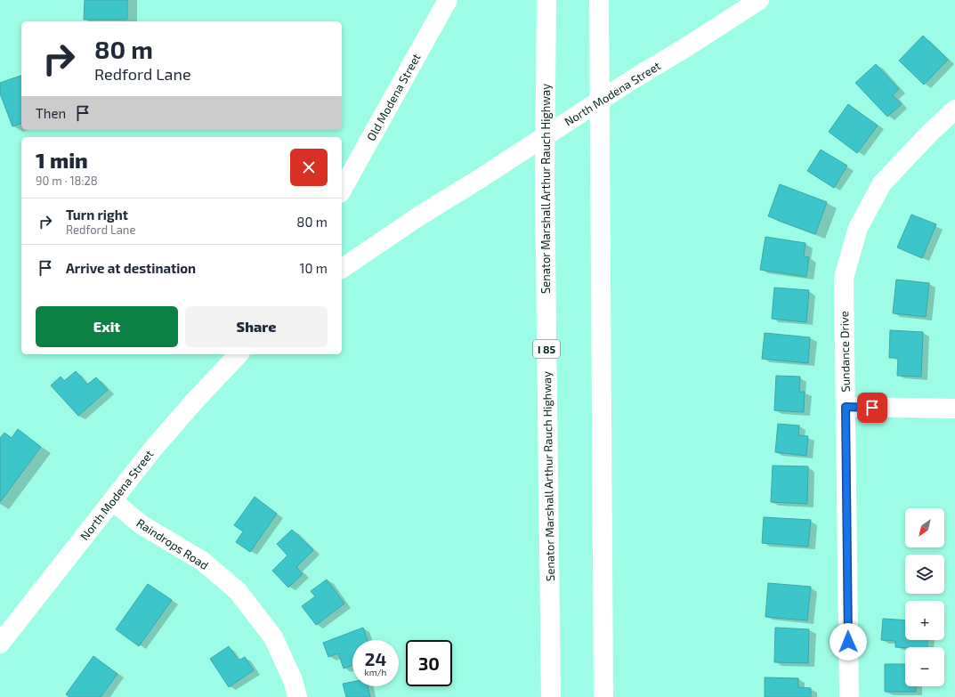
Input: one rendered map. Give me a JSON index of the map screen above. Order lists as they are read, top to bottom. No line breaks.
{"streets":{"main road":["North Modena Street","Old Modena Street","Senator Marshall Arthur Rauch Highway","I 85","Sundance Drive","Raindrops Road"]},"crossings":[["North Modena Street","Raindrops Road"]],"north":"bottom left","page":{"turn":["80 m","Redford Lane"],"then":"Then","heading":["1 min","90 m · 18:28"],"list":[{"name":"Turn right","note":"Redford Lane","value":"80 m"},{"name":"Arrive at destination","value":"10 m"}],"buttons":["Exit","Share"],"map_buttons":["+","−"],"speed":"24 km/h","limit":"30"}}
